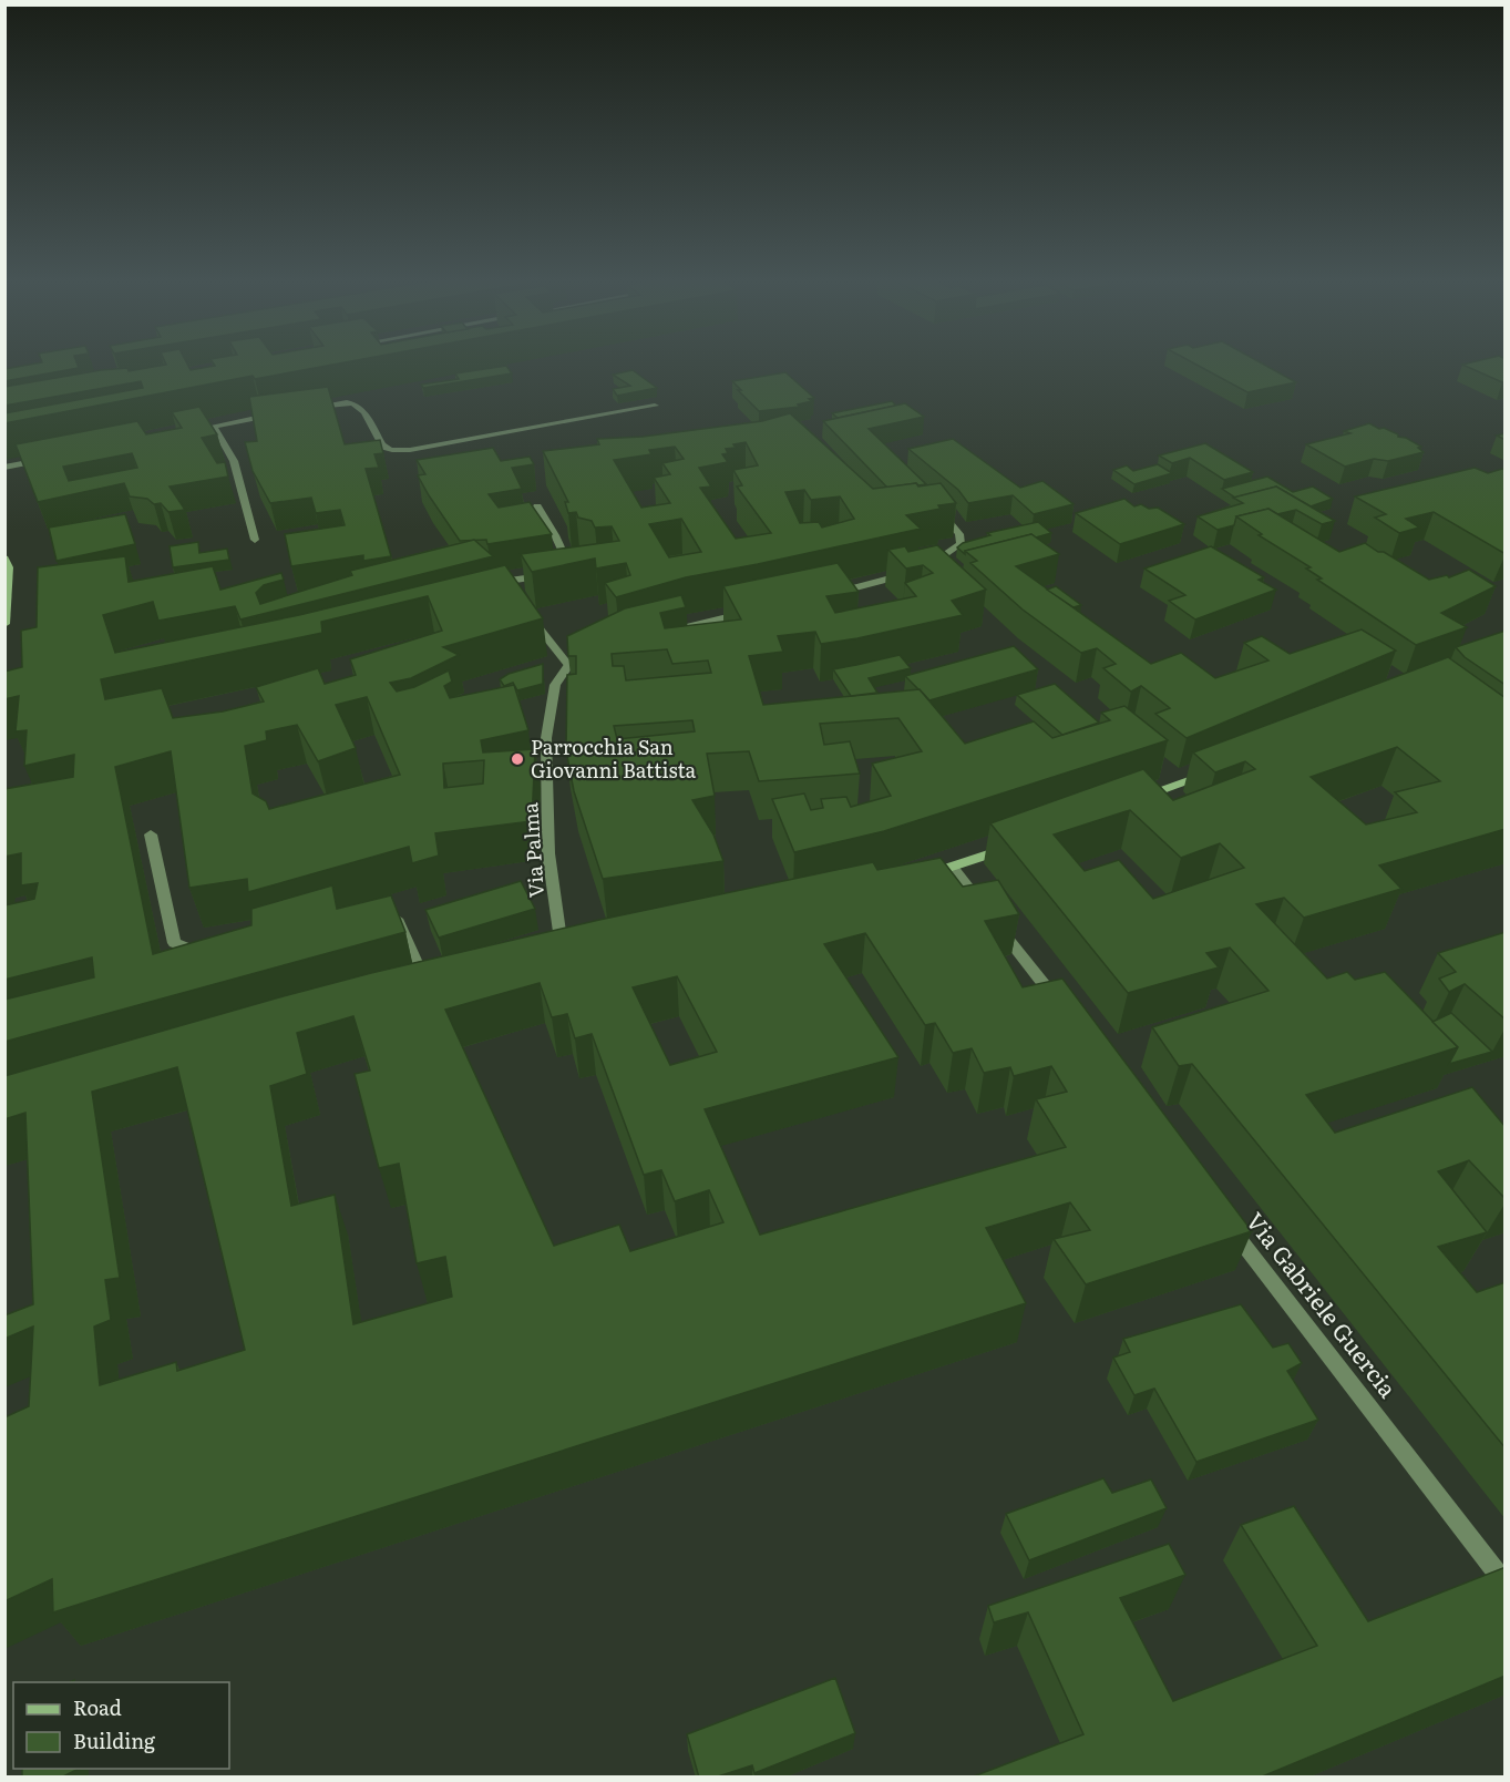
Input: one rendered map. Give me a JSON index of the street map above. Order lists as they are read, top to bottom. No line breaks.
{"streets":{"street":["Via Palma","Via Gabriele Guercia"]},"places":["Parrocchia San Giovanni Battista"],"legend":["Road","Building"]}
